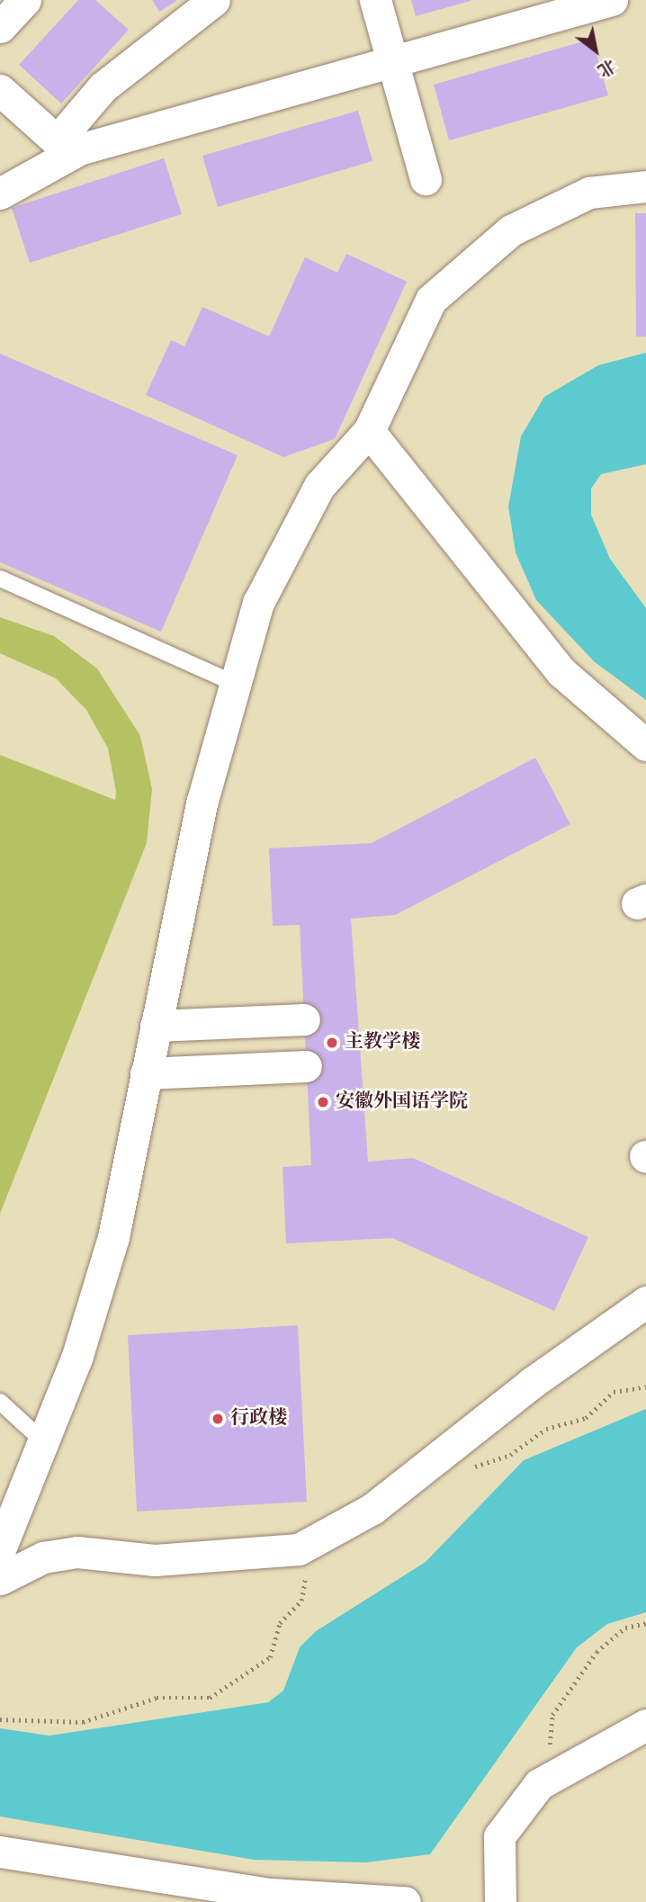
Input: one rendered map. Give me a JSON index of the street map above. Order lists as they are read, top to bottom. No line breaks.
{"places":["主教学楼","安徽外国语学院","行政楼"],"north":"bottom right"}
